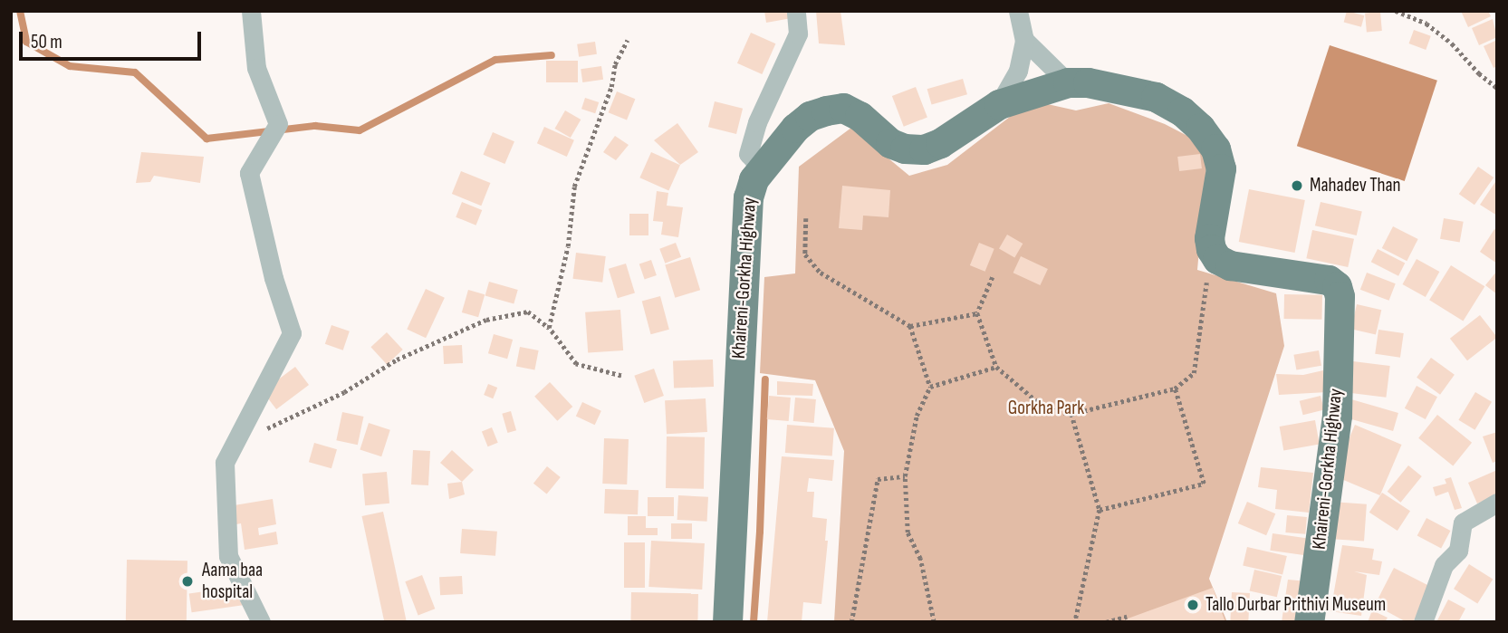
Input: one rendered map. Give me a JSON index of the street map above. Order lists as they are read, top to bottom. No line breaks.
{"streets":{"main road":["Khaireni-Gorkha Highway"]},"parks":["Gorkha Park"],"places":["Mahadev Than","Aama baa hospital","Tallo Durbar Prithivi Museum"],"scale_bar":"50 m"}
